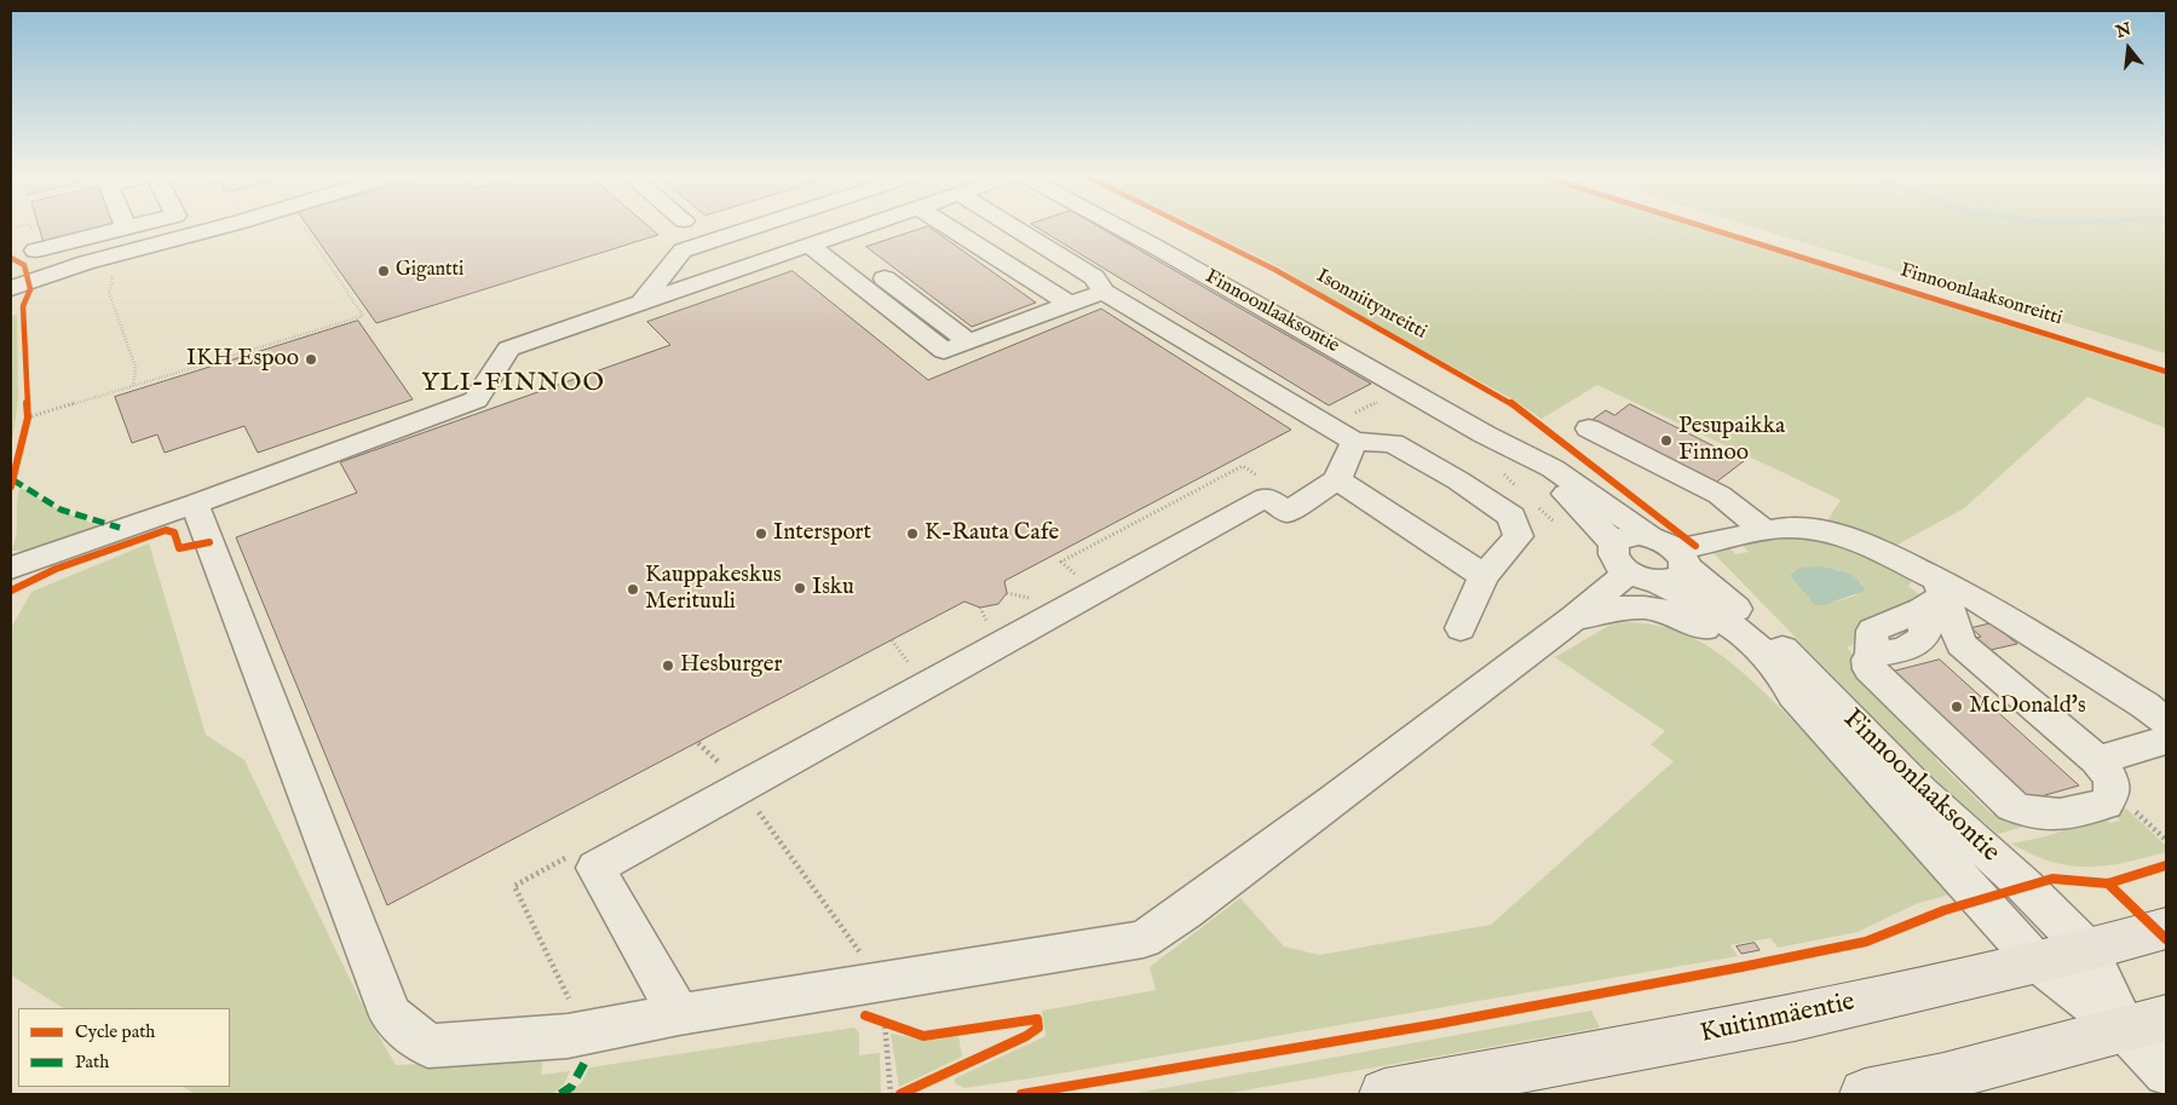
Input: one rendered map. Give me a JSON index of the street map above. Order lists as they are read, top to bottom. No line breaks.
{"streets":{"main road":["Kuitinmäentie"],"street":["Finnoonlaaksontie"],"cycle path":["Finnoonlaaksonreitti","Isonniitynreitti"]},"crossings":[["Finnoonlaaksontie","Kuitinmäentie"]],"districts":["YLI-FINNOO"],"places":["Gigantti","IKH Espoo","Pesupaikka Finnoo","Intersport","K-Rauta Cafe","Isku","Kauppakeskus Merituuli","Hesburger","McDonald's"],"legend":["Cycle path","Path"],"north":"top"}
